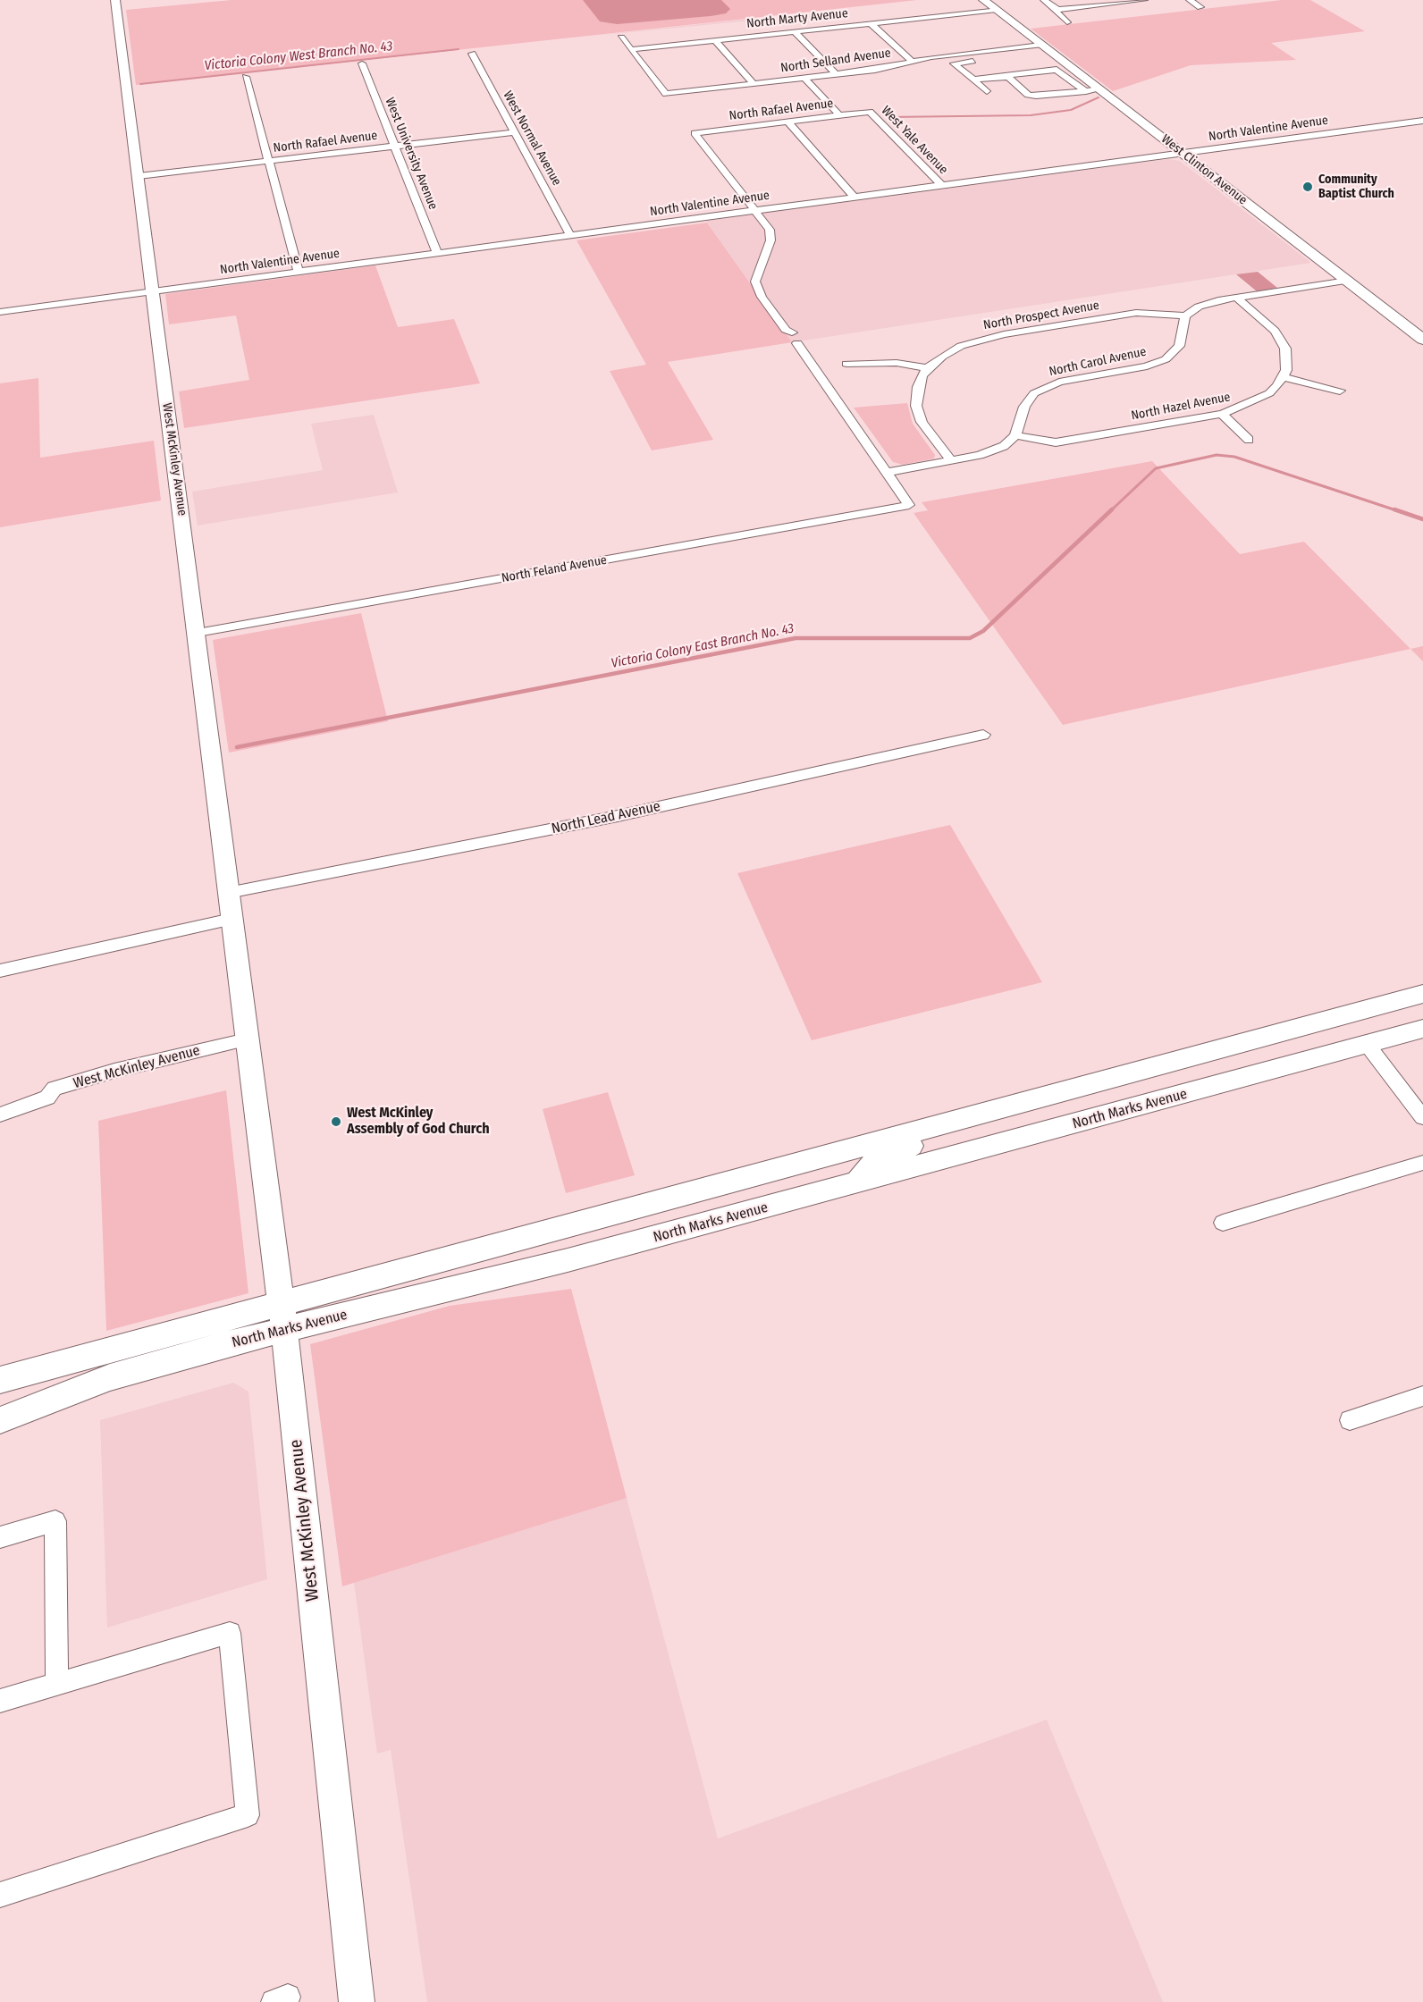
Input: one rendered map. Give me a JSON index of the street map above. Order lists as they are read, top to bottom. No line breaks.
{"streets":{"main road":["West Clinton Avenue","West McKinley Avenue","North Marks Avenue"],"street":["North Marty Avenue","North Selland Avenue","North Rafael Avenue","North Valentine Avenue","West Normal Avenue","West Yale Avenue","West University Avenue","North Prospect Avenue","North Carol Avenue","North Hazel Avenue","North Feland Avenue","North Lead Avenue"]},"crossings":[["North Marty Avenue","North Selland Avenue"],["North Marty Avenue","West Clinton Avenue"],["North Selland Avenue","West Clinton Avenue"],["North Rafael Avenue","North Valentine Avenue"],["North Rafael Avenue","West Normal Avenue"],["North Rafael Avenue","West Yale Avenue"],["North Rafael Avenue","West University Avenue"],["North Rafael Avenue","West McKinley Avenue"],["North Valentine Avenue","West Normal Avenue"],["North Valentine Avenue","West Yale Avenue"],["North Valentine Avenue","West University Avenue"],["North Valentine Avenue","West Clinton Avenue"],["North Valentine Avenue","West McKinley Avenue"],["North Prospect Avenue","North Carol Avenue"],["North Carol Avenue","North Hazel Avenue"],["West McKinley Avenue","North Feland Avenue"],["West McKinley Avenue","North Lead Avenue"],["West McKinley Avenue","North Marks Avenue"]],"water":["Victoria Colony West Branch No. 43","Victoria Colony East Branch No. 43"],"places":["Community Baptist Church","West McKinley Assembly of God Church"]}
